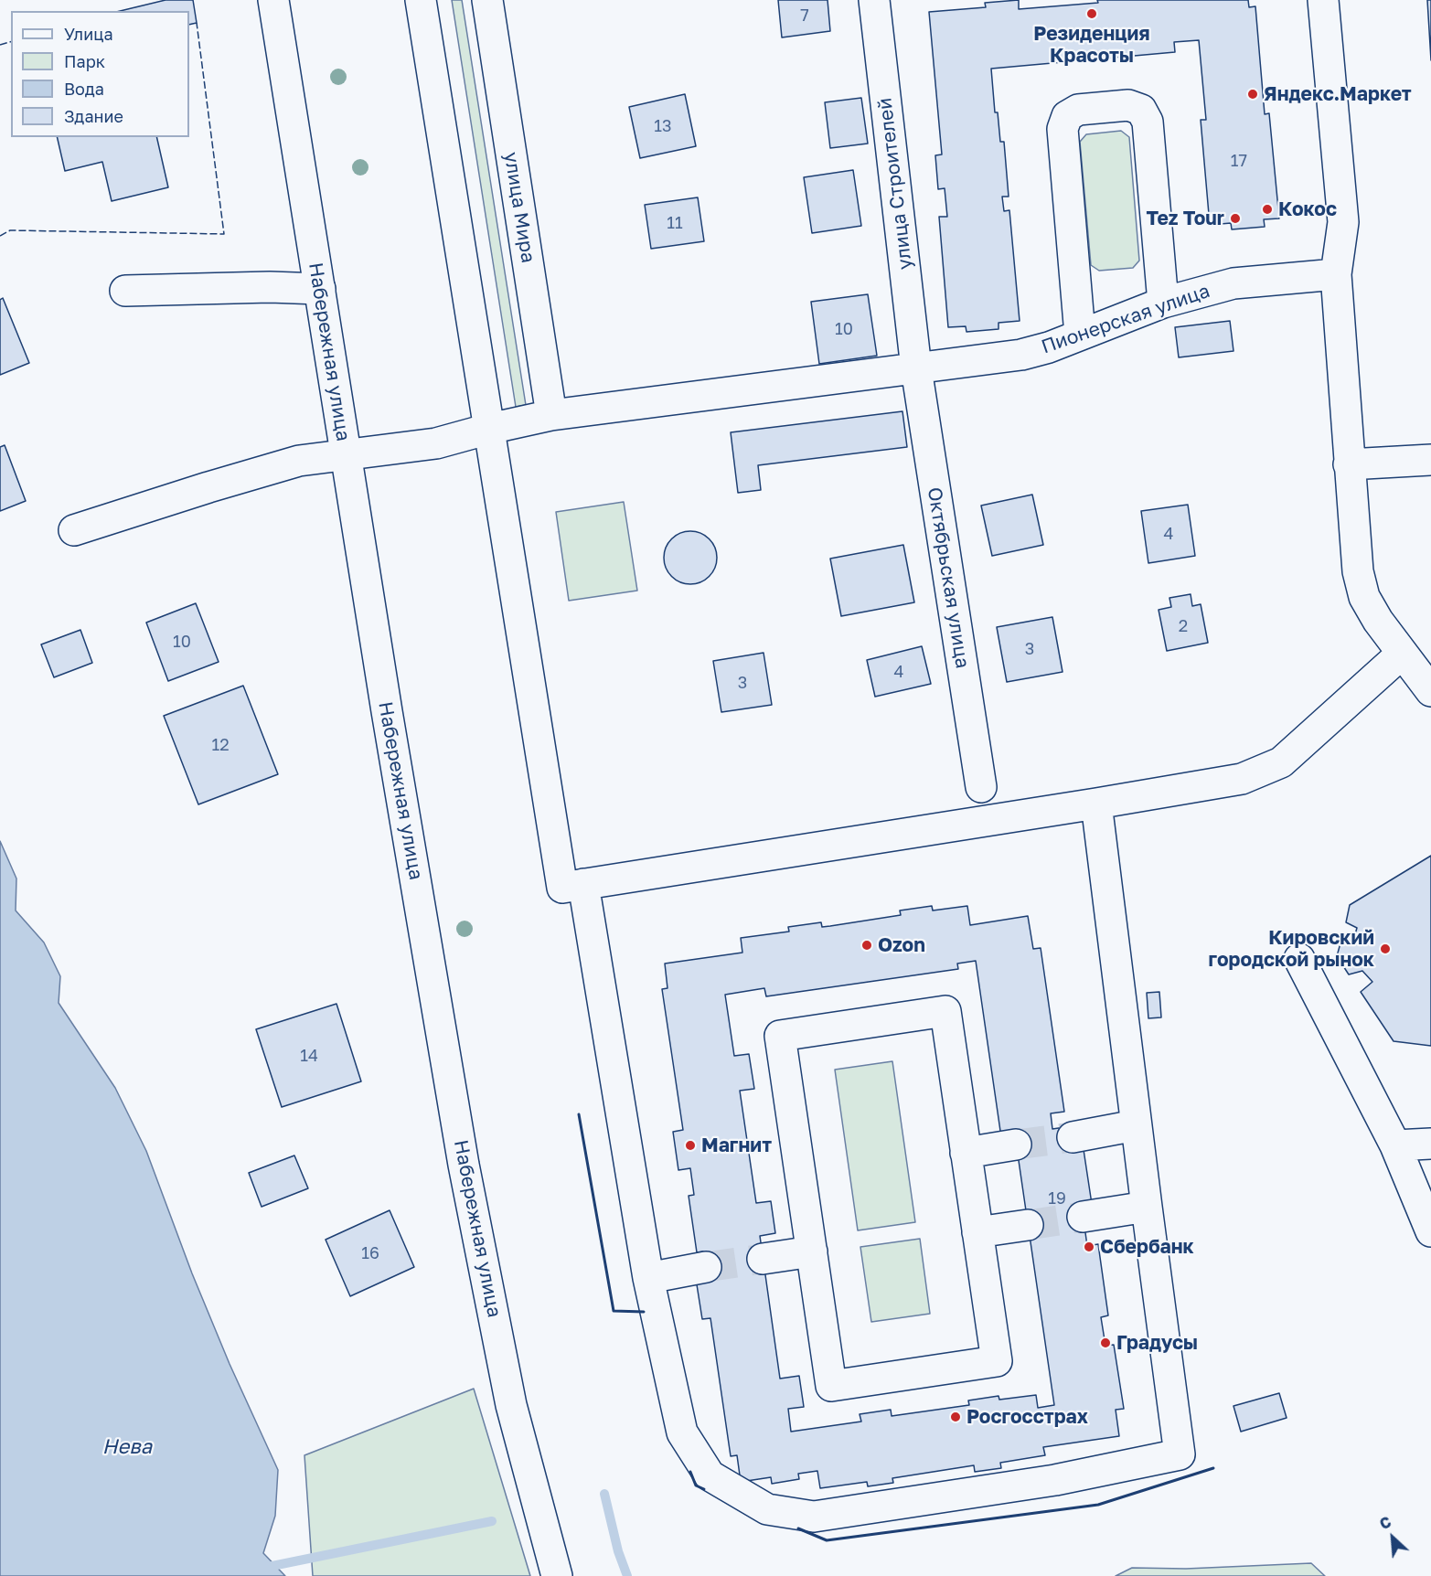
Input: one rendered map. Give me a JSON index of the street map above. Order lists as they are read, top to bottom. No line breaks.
{"streets":{"street":["улица Строителей","улица Мира","Пионерская улица","Набережная улица","Октябрьская улица"]},"crossings":[["улица Строителей","Пионерская улица"],["улица Строителей","Октябрьская улица"],["улица Мира","Пионерская улица"],["Пионерская улица","Набережная улица"],["Пионерская улица","Октябрьская улица"]],"water":["Нева"],"places":["Резиденция Красоты","Яндекс.Маркет","Кокос","Tez Tour","Ozon","Кировский городской рынок","Магнит","Сбербанк","Градусы","Росгосстрах"],"house_numbers":["7","13","17","11","10","4","2","10","3","4","3","12","14","19","16"],"legend":["Улица","Парк","Вода","Здание"],"north":"top left"}
